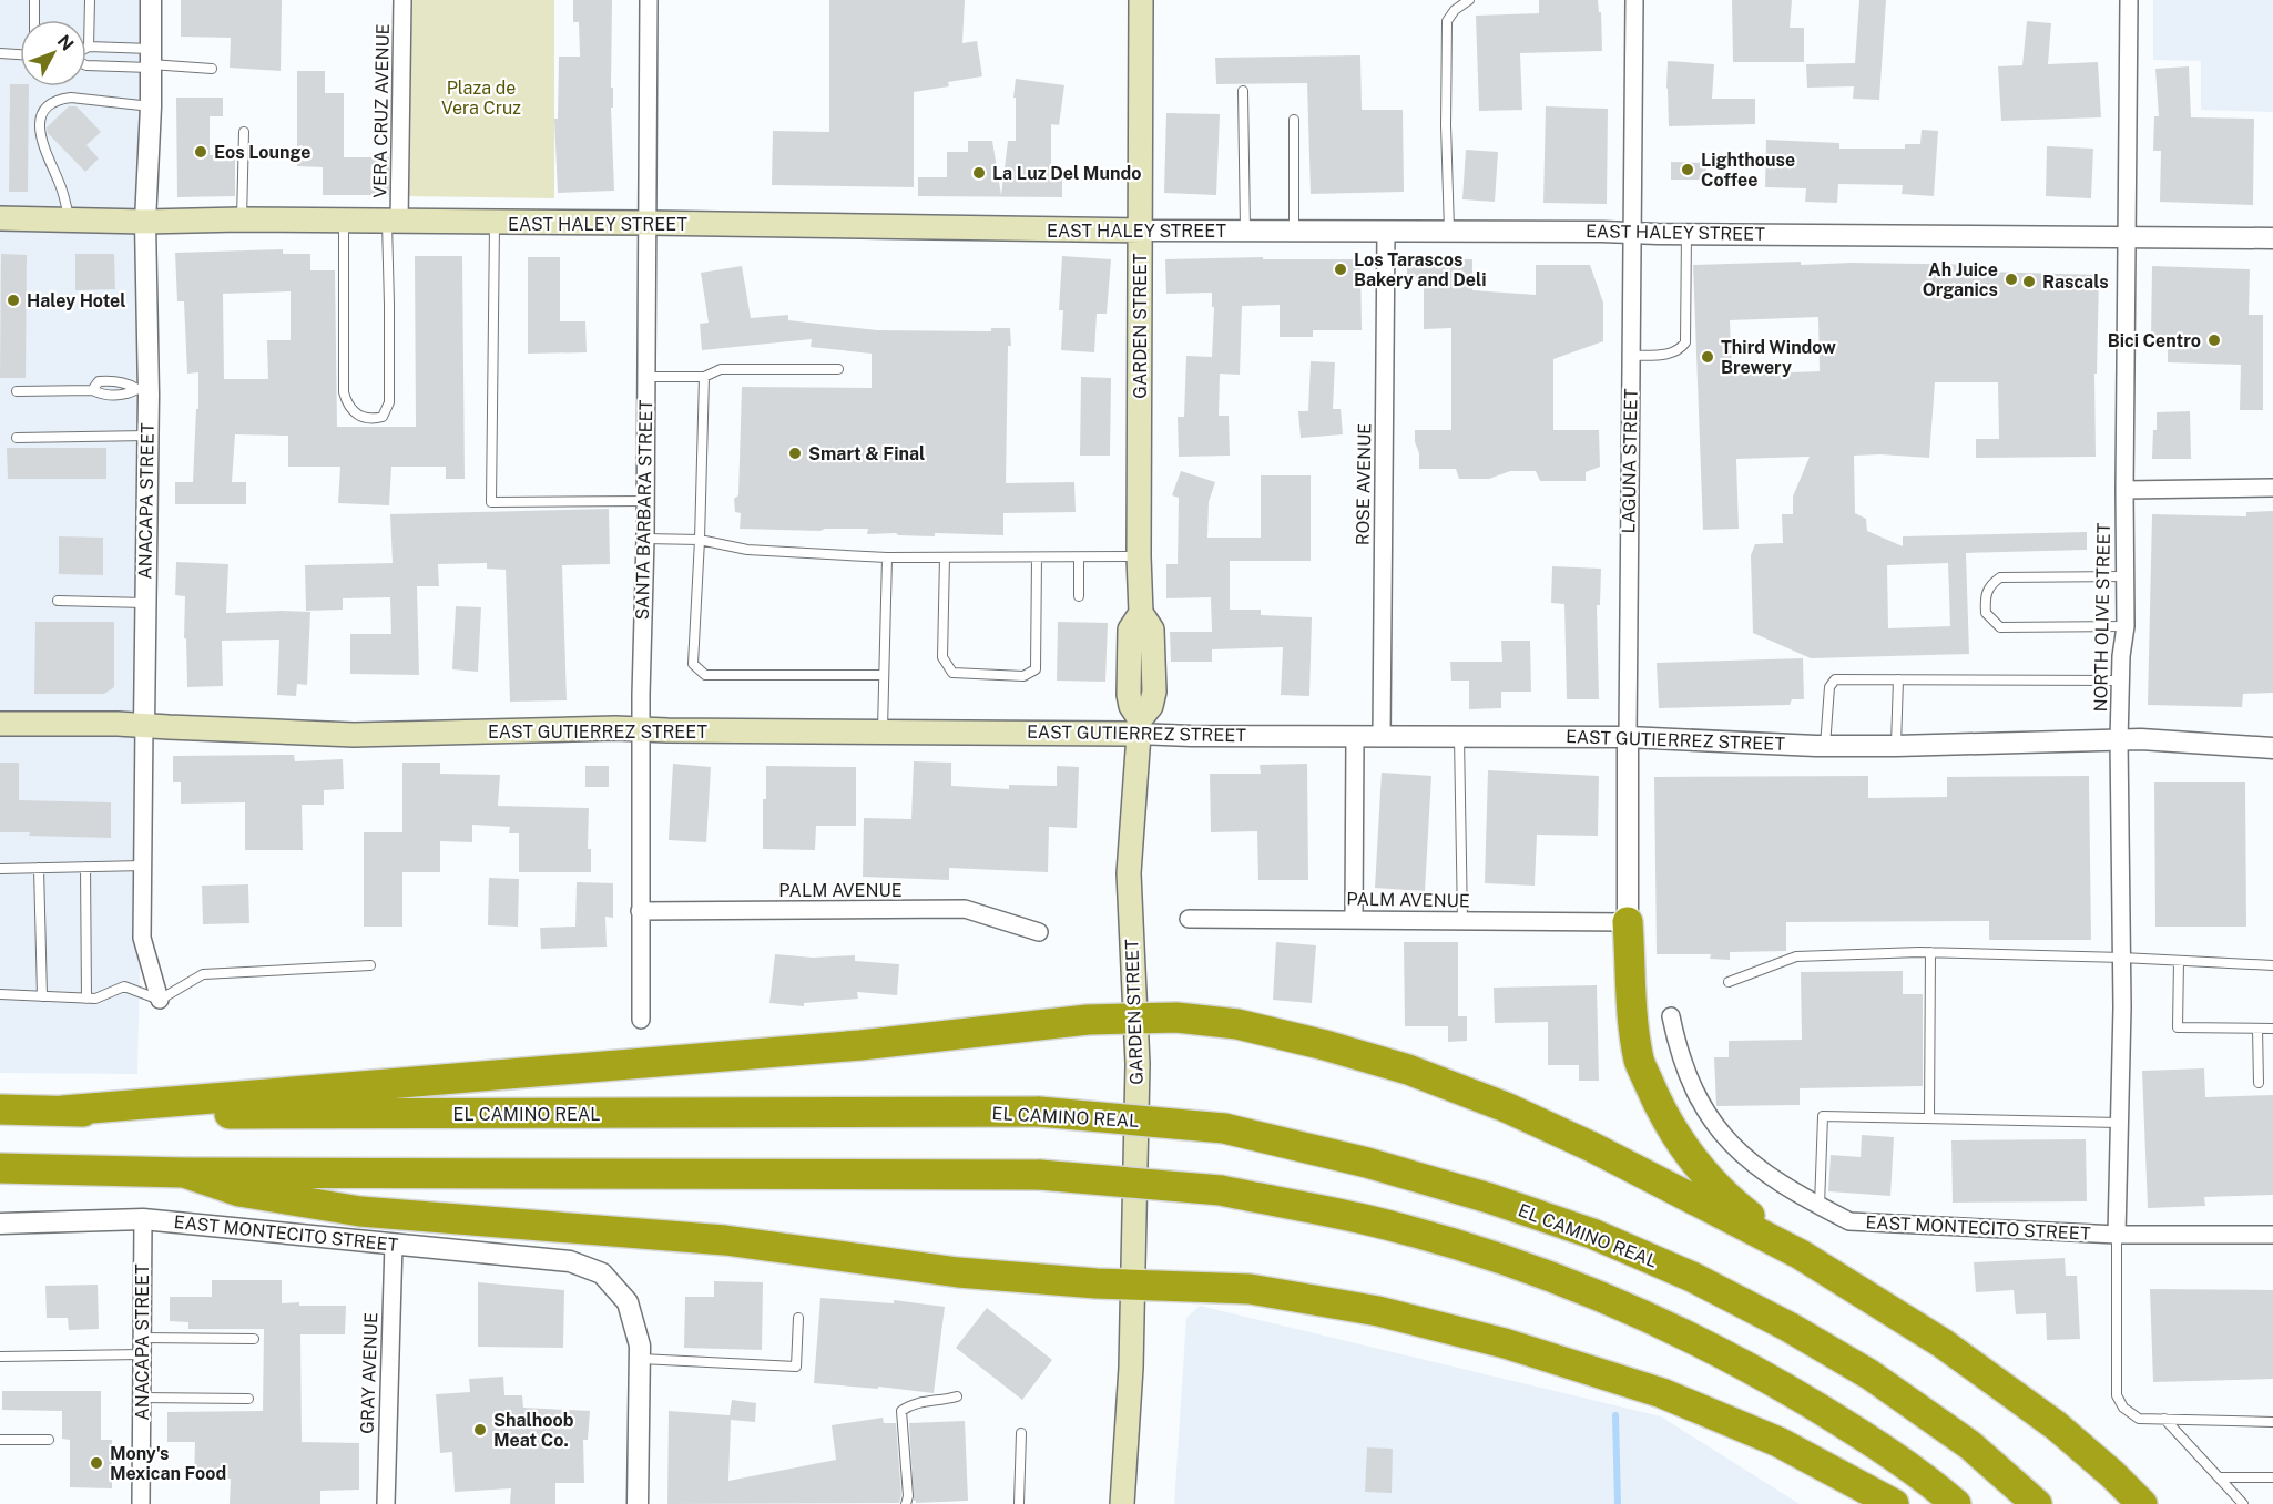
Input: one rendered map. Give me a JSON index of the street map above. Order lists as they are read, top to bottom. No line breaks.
{"streets":{"highway":["EL CAMINO REAL"],"main road":["EAST HALEY STREET","GARDEN STREET","EAST GUTIERREZ STREET"],"street":["VERA CRUZ AVENUE","LAGUNA STREET","ROSE AVENUE","ANACAPA STREET","SANTA BARBARA STREET","NORTH OLIVE STREET","PALM AVENUE","EAST MONTECITO STREET","GRAY AVENUE"]},"crossings":[["VERA CRUZ AVENUE","EAST HALEY STREET"],["EAST HALEY STREET","GARDEN STREET"],["EAST HALEY STREET","LAGUNA STREET"],["EAST HALEY STREET","ROSE AVENUE"],["EAST HALEY STREET","ANACAPA STREET"],["EAST HALEY STREET","SANTA BARBARA STREET"],["EAST HALEY STREET","NORTH OLIVE STREET"],["GARDEN STREET","EAST GUTIERREZ STREET"],["LAGUNA STREET","EAST GUTIERREZ STREET"],["LAGUNA STREET","PALM AVENUE"],["ROSE AVENUE","EAST GUTIERREZ STREET"],["ANACAPA STREET","EAST GUTIERREZ STREET"],["ANACAPA STREET","EAST MONTECITO STREET"],["SANTA BARBARA STREET","EAST GUTIERREZ STREET"],["SANTA BARBARA STREET","PALM AVENUE"],["NORTH OLIVE STREET","EAST GUTIERREZ STREET"],["NORTH OLIVE STREET","EAST MONTECITO STREET"],["EAST MONTECITO STREET","GRAY AVENUE"]],"parks":["Plaza de Vera Cruz"],"places":["Eos Lounge","Lighthouse Coffee","La Luz Del Mundo","Los Tarascos Bakery and Deli","Ah Juice Organics","Rascals","Haley Hotel","Bici Centro","Third Window Brewery","Smart & Final","Shalhoob Meat Co.","Mony's Mexican Food"],"north":"top right"}
